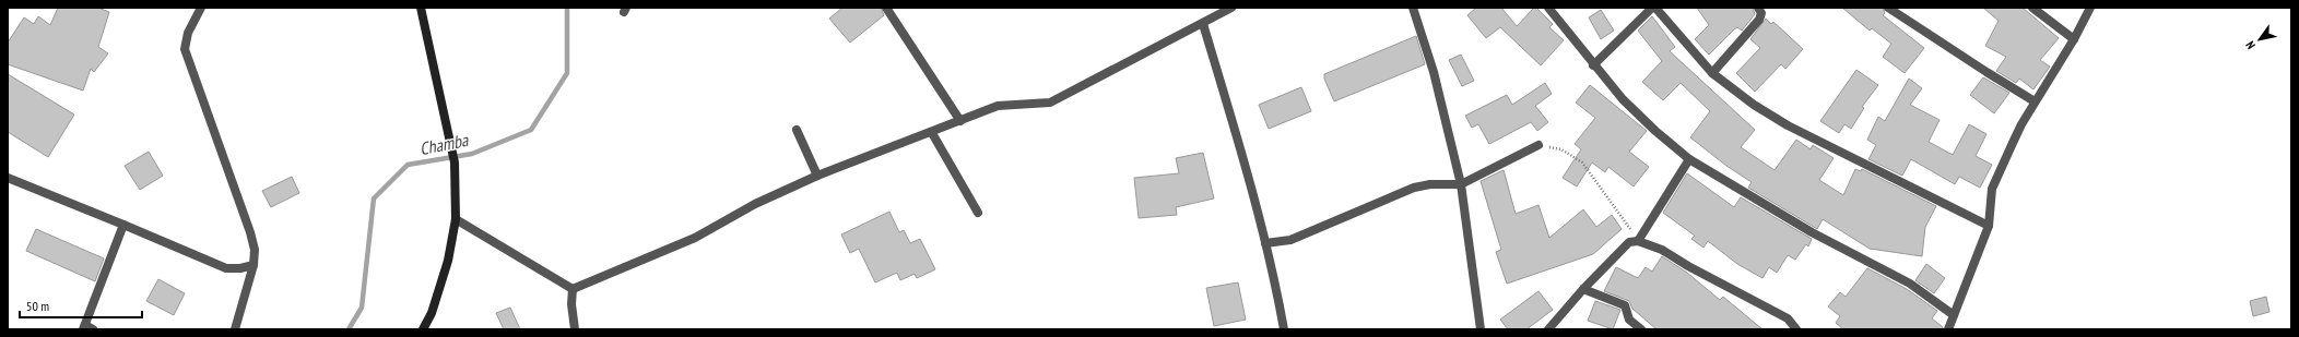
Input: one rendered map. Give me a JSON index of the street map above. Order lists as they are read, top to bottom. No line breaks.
{"water":["Chamba"],"scale_bar":"50 m","north":"bottom left"}
